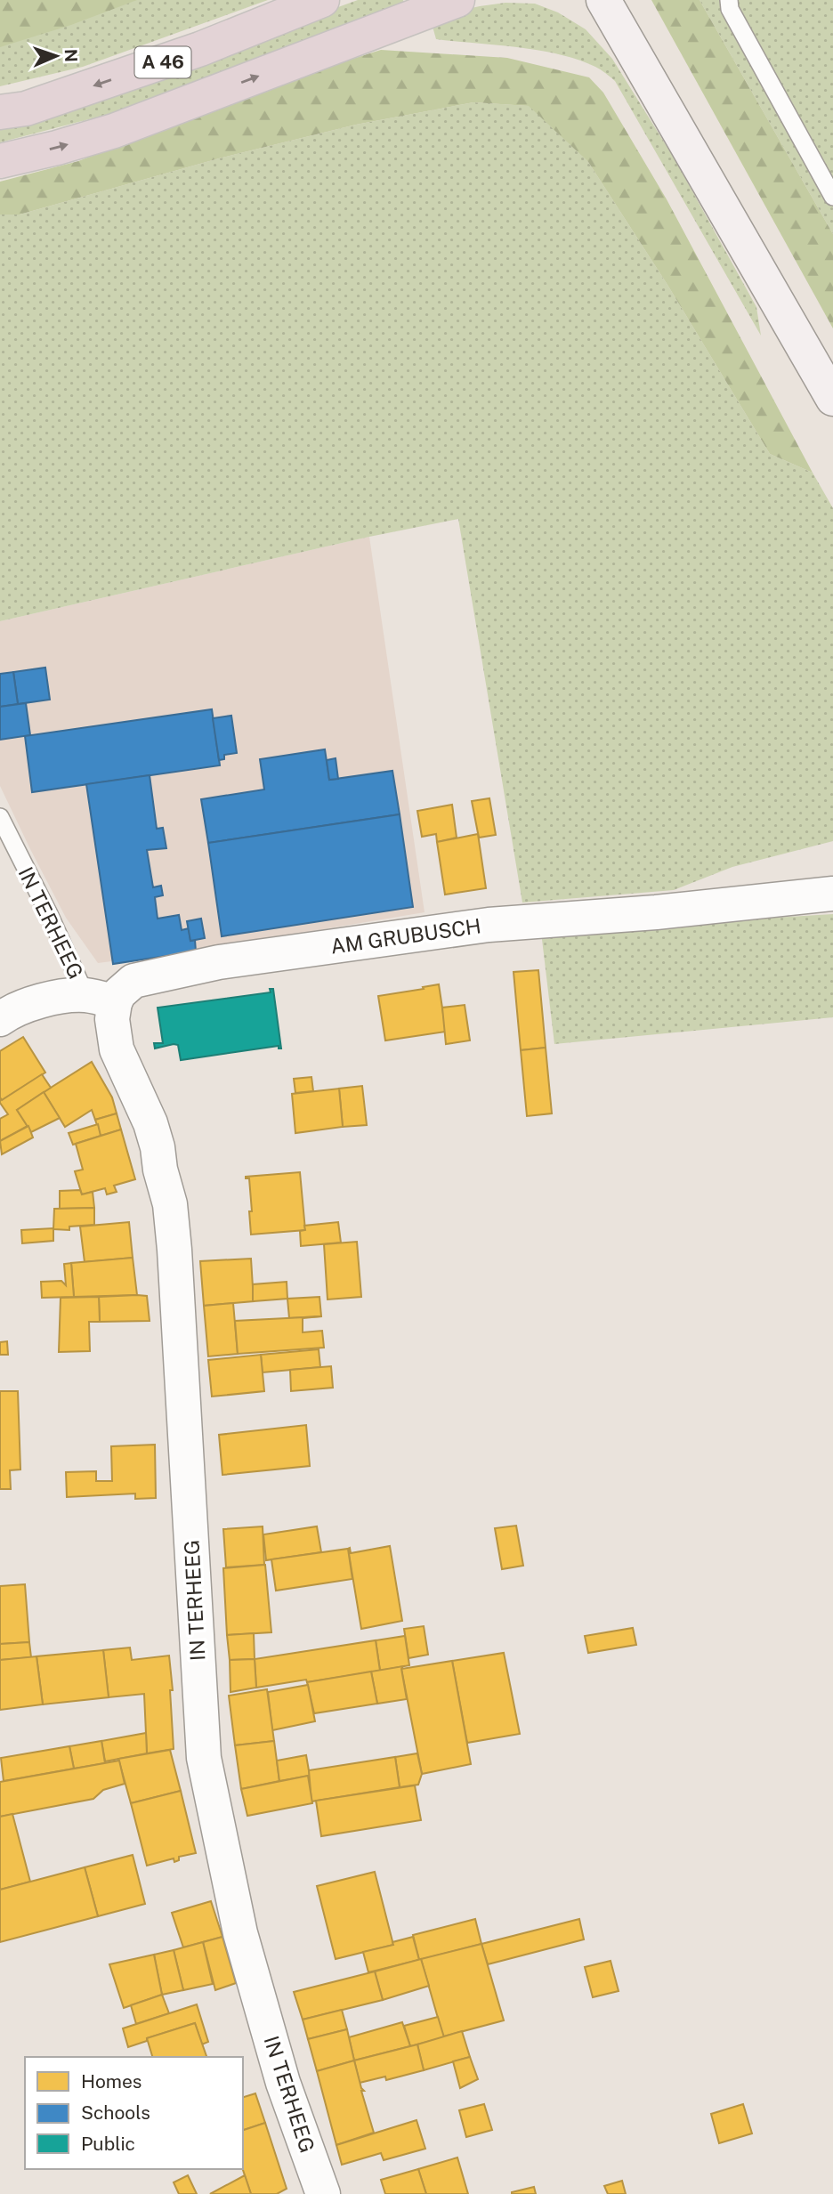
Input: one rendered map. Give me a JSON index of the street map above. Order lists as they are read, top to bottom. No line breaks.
{"streets":{"highway":["A 46"],"street":["IN TERHEEG","AM GRUBUSCH"]},"crossings":[["IN TERHEEG","AM GRUBUSCH"]],"legend":["Homes","Schools","Public"],"north":"right"}
